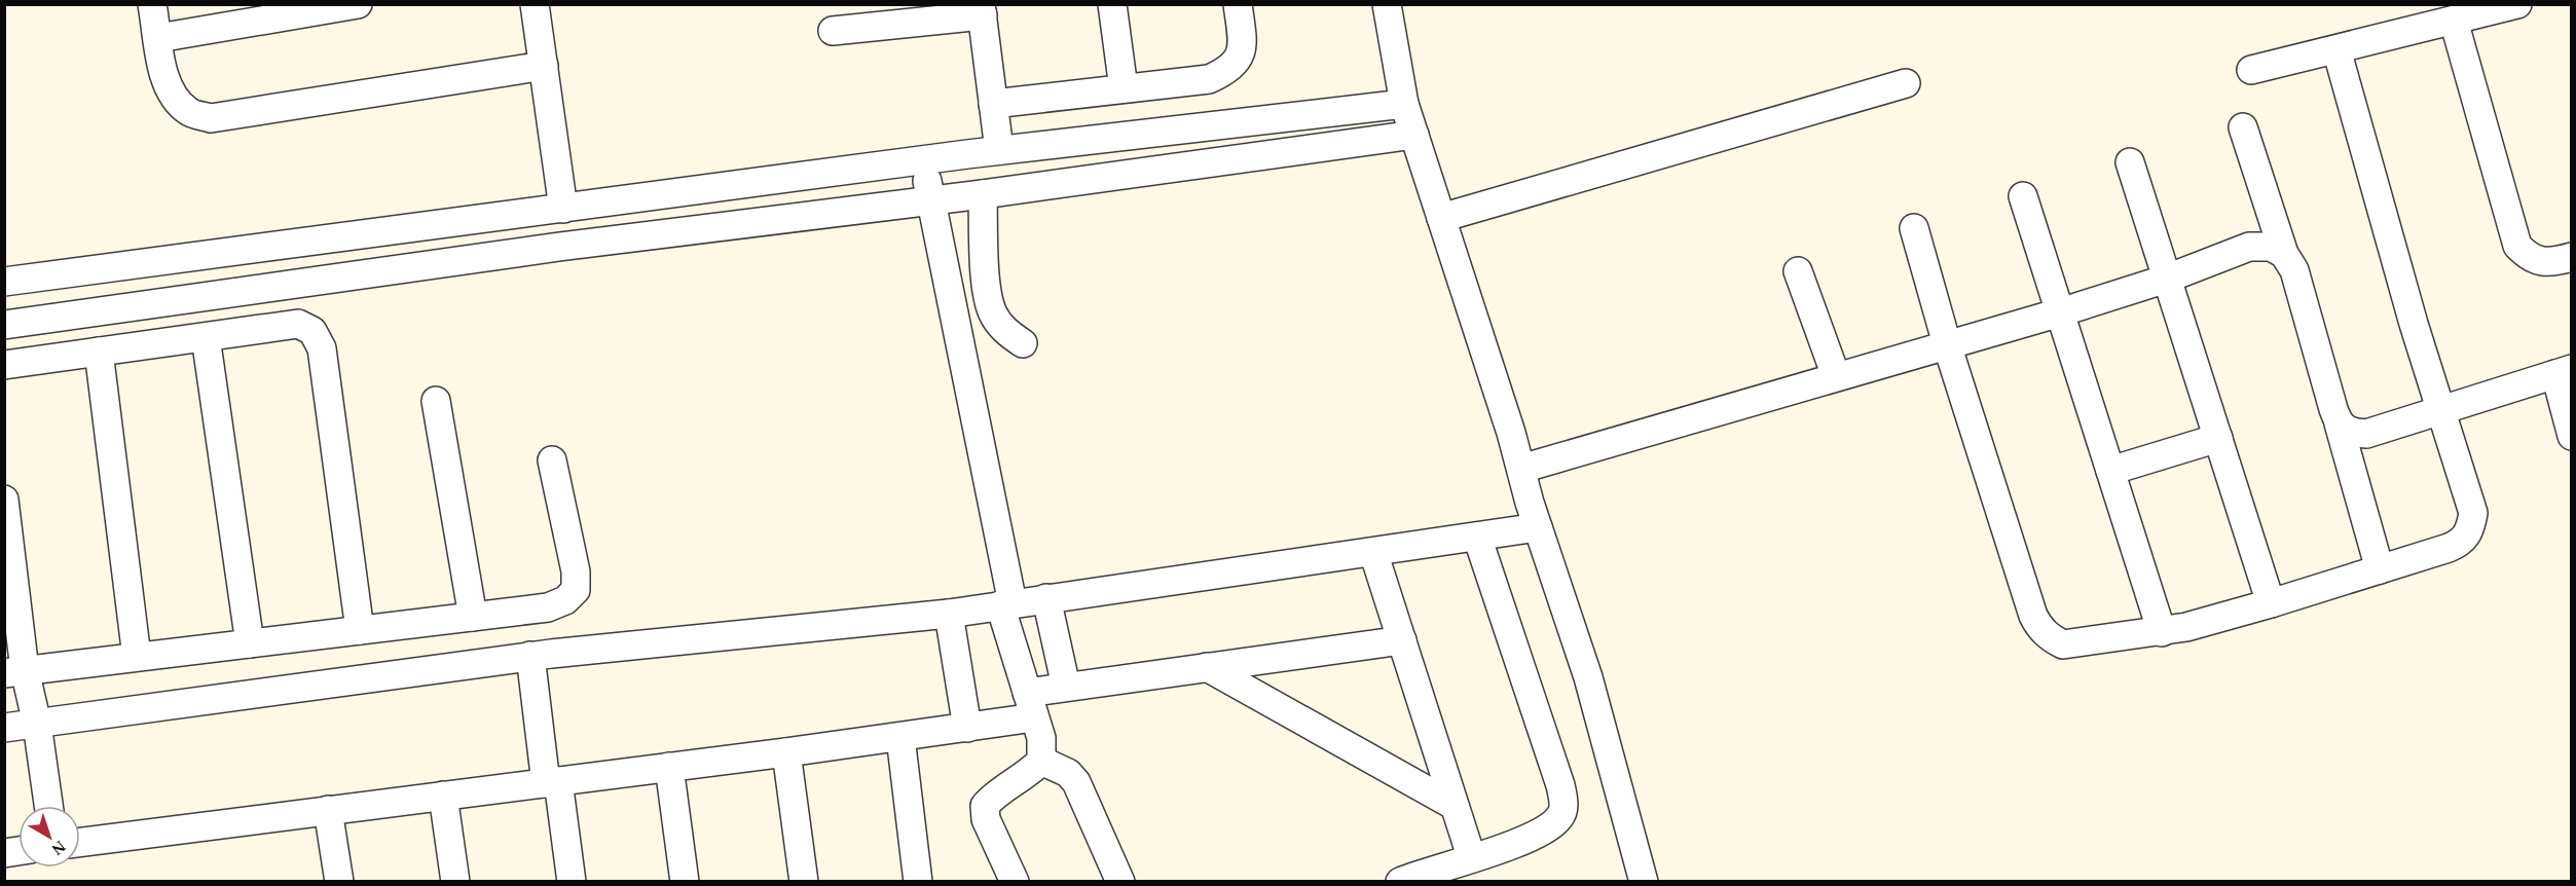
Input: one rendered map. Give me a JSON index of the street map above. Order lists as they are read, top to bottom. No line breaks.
{"north":"bottom right"}
